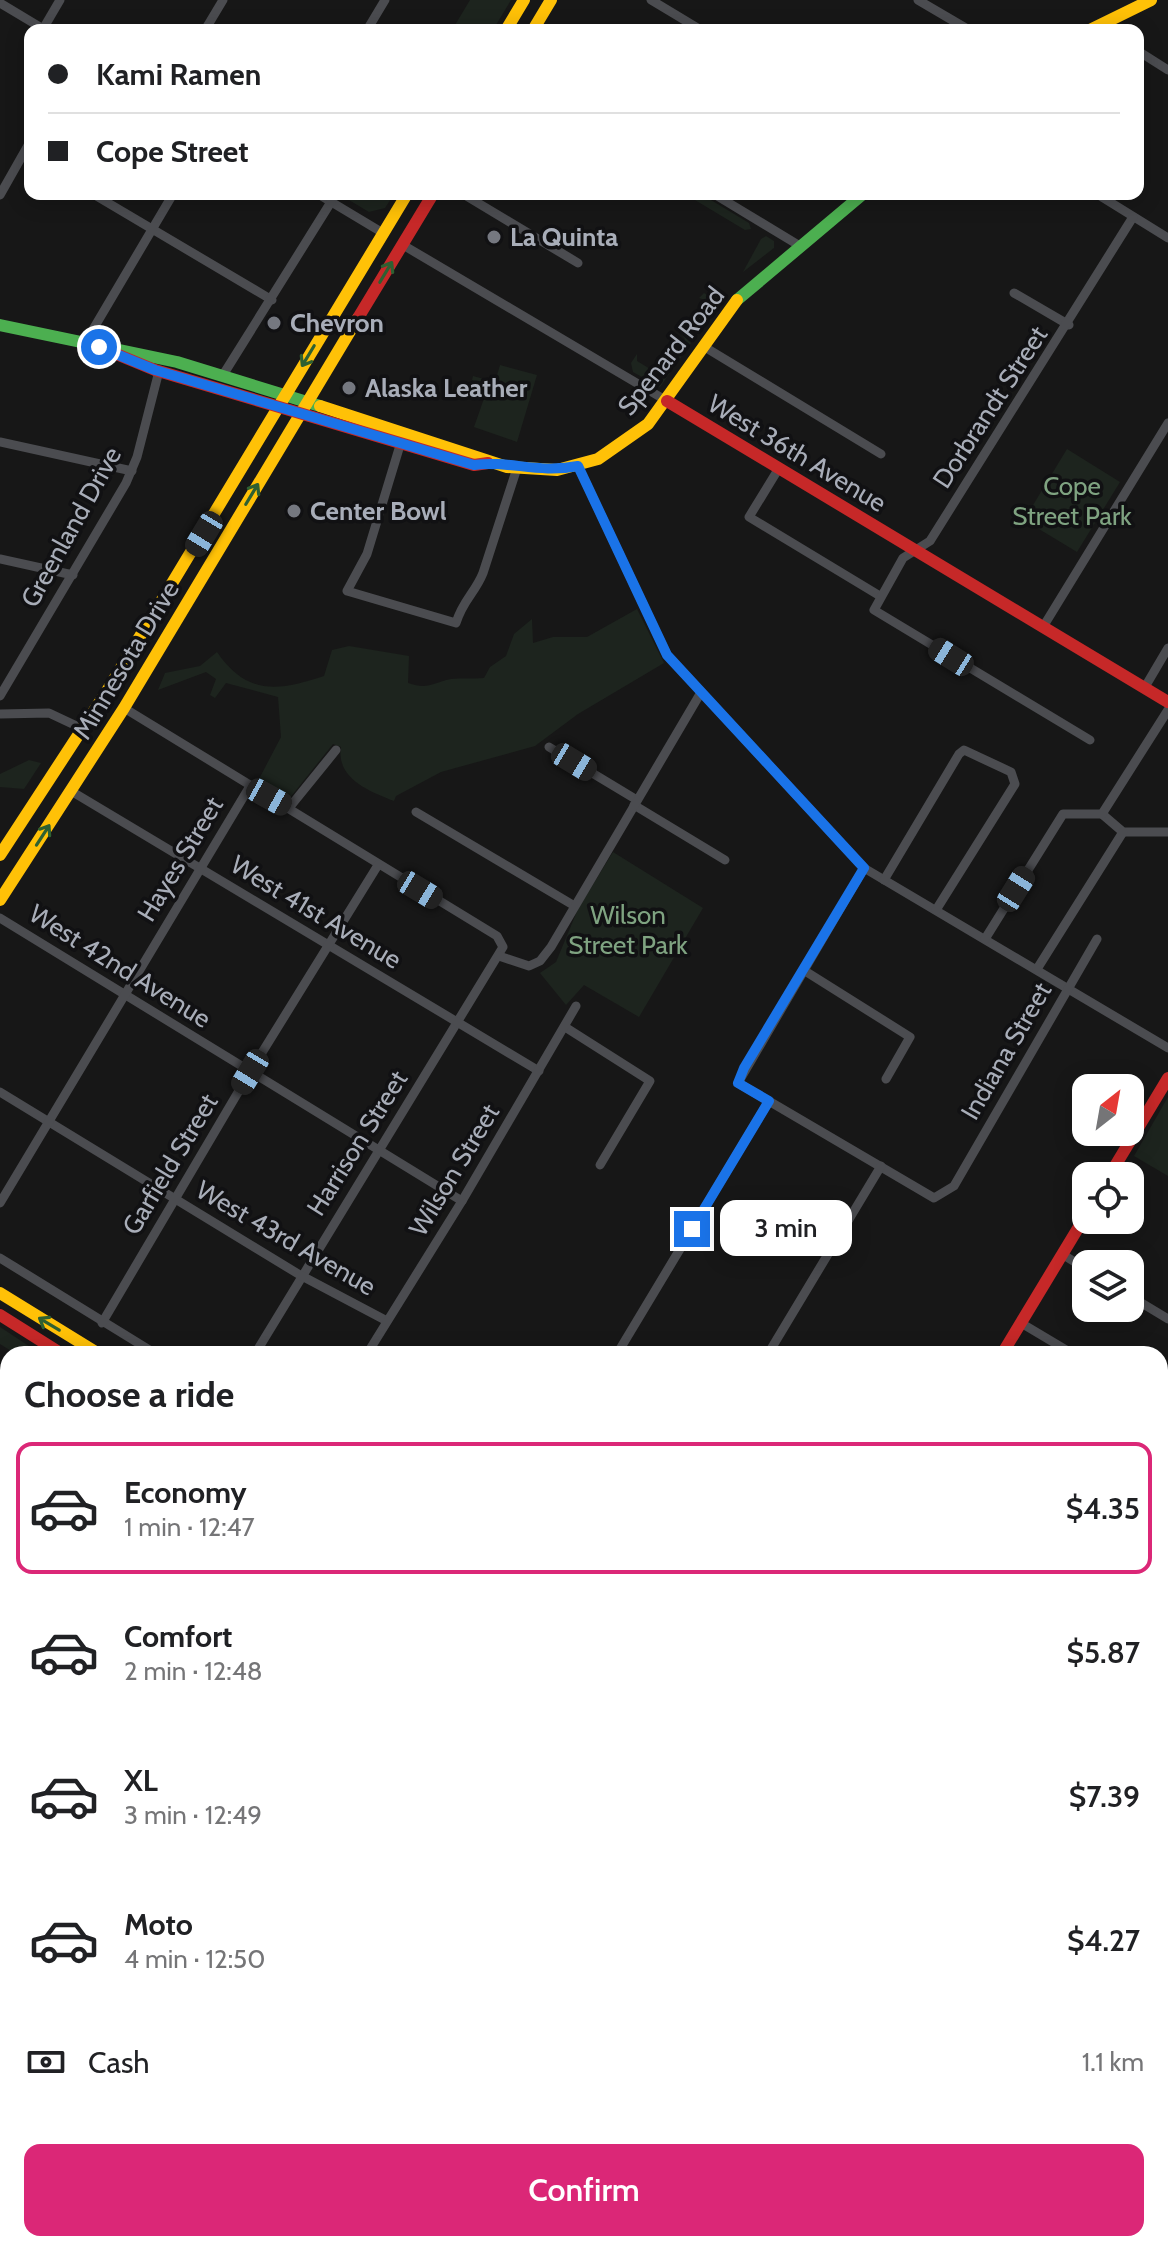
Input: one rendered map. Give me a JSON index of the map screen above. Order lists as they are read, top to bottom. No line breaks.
{"streets":{"main road":["Spenard Road","West 36th Avenue","Minnesota Drive"],"street":["Dorbrandt Street","Greenland Drive","Hayes Street","West 41st Avenue","West 42nd Avenue","Indiana Street","Harrison Street","Garfield Street","Wilson Street","West 43rd Avenue"]},"crossings":[["Spenard Road","West 36th Avenue"],["Spenard Road","Greenland Drive"],["Spenard Road","Minnesota Drive"],["Dorbrandt Street","West 36th Avenue"],["West 36th Avenue","Minnesota Drive"],["Minnesota Drive","West 41st Avenue"],["Hayes Street","West 41st Avenue"],["Hayes Street","West 42nd Avenue"],["Hayes Street","West 43rd Avenue"],["West 41st Avenue","Harrison Street"],["West 41st Avenue","Garfield Street"],["West 41st Avenue","Wilson Street"],["West 42nd Avenue","Harrison Street"],["West 42nd Avenue","Garfield Street"],["West 42nd Avenue","Wilson Street"],["Harrison Street","West 43rd Avenue"],["Garfield Street","West 43rd Avenue"],["Wilson Street","West 43rd Avenue"]],"parks":["Cope Street Park","Wilson Street Park"],"places":["La Quinta","Chevron","Alaska Leather","Center Bowl"],"north":"top right","page":{"banner":["Kami Ramen","Cope Street"],"bubble":"3 min","heading":"Choose a ride","list":[{"name":"Economy","note":"1 min · 12:47","value":"$4.35"},{"name":"Comfort","note":"2 min · 12:48","value":"$5.87"},{"name":"XL","note":"3 min · 12:49","value":"$7.39"},{"name":"Moto","note":"4 min · 12:50","value":"$4.27"}],"pay":["Cash","1.1 km"],"buttons":"Confirm"}}
